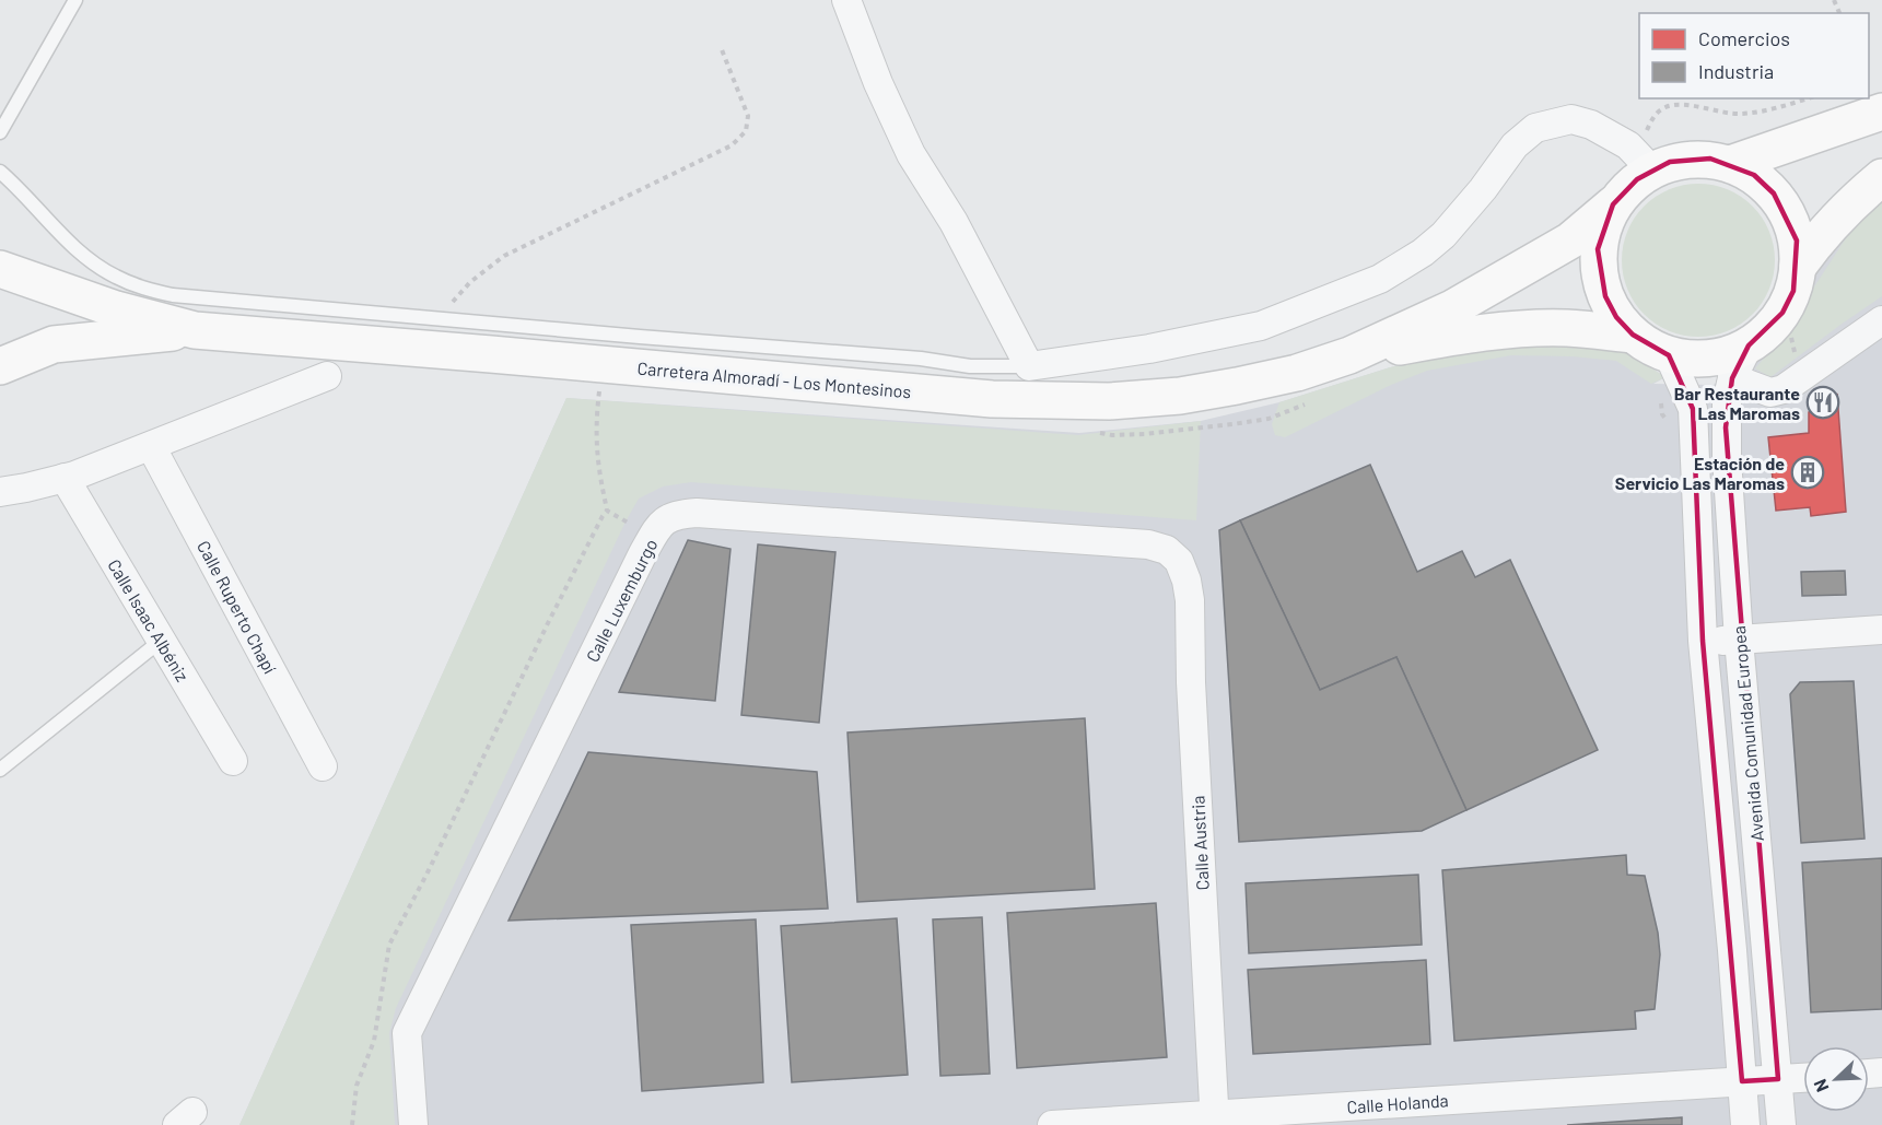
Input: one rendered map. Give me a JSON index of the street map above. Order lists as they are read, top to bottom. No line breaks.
{"streets":{"main road":["Carretera Almoradí - Los Montesinos"],"street":["Calle Luxemburgo","Calle Ruperto Chapí","Calle Isaac Albéniz","Avenida Comunidad Europea","Calle Austria","Calle Holanda"]},"crossings":[["Carretera Almoradí - Los Montesinos","Avenida Comunidad Europea"],["Calle Luxemburgo","Calle Austria"],["Avenida Comunidad Europea","Calle Holanda"],["Calle Austria","Calle Holanda"]],"places":{"restaurant":["Bar Restaurante Las Maromas"],"building":["Estación de Servicio Las Maromas"]},"legend":["Comercios","Industria"],"north":"bottom left"}
